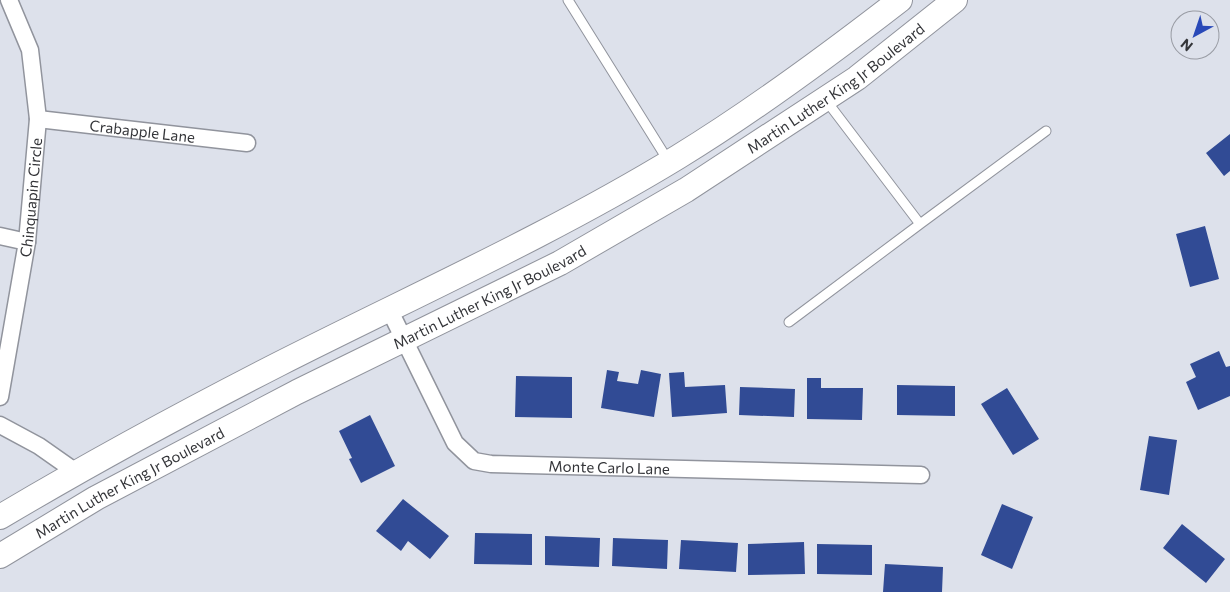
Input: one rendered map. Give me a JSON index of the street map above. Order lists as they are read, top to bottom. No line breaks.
{"streets":{"main road":["Martin Luther King Jr Boulevard"],"street":["Crabapple Lane","Chinquapin Circle","Monte Carlo Lane"]},"crossings":[["Martin Luther King Jr Boulevard","Monte Carlo Lane"],["Crabapple Lane","Chinquapin Circle"]],"north":"bottom left"}
